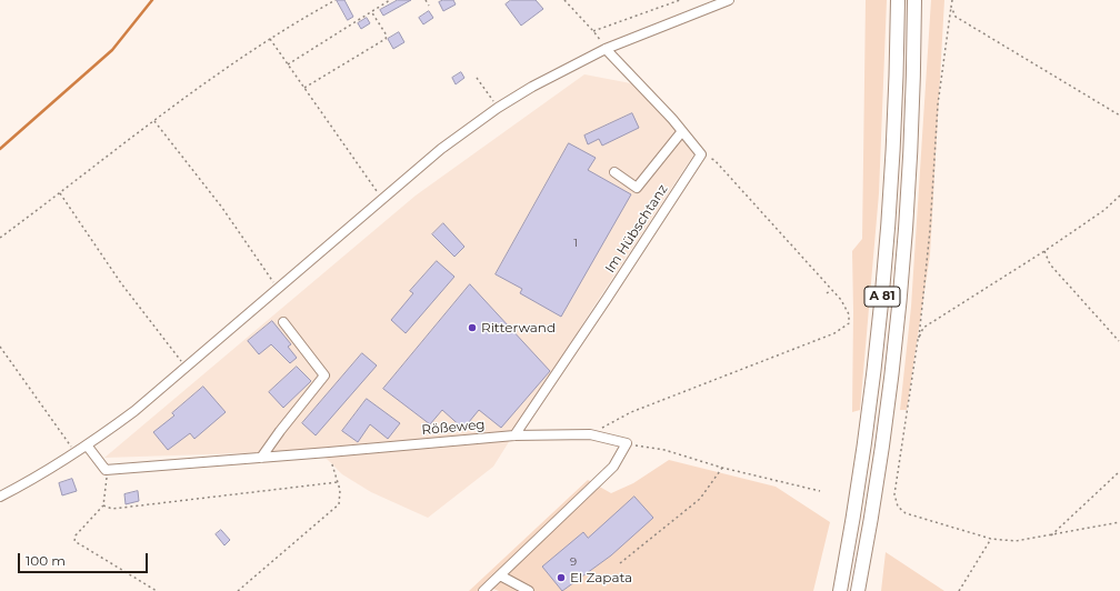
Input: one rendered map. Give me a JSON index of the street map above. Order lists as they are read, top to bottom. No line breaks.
{"streets":{"highway":["A 81"],"street":["Im Hübschtanz","Rößeweg"]},"crossings":[["Im Hübschtanz","Rößeweg"]],"places":["Ritterwand","El Zapata"],"house_numbers":["1","9"],"scale_bar":"100 m"}
